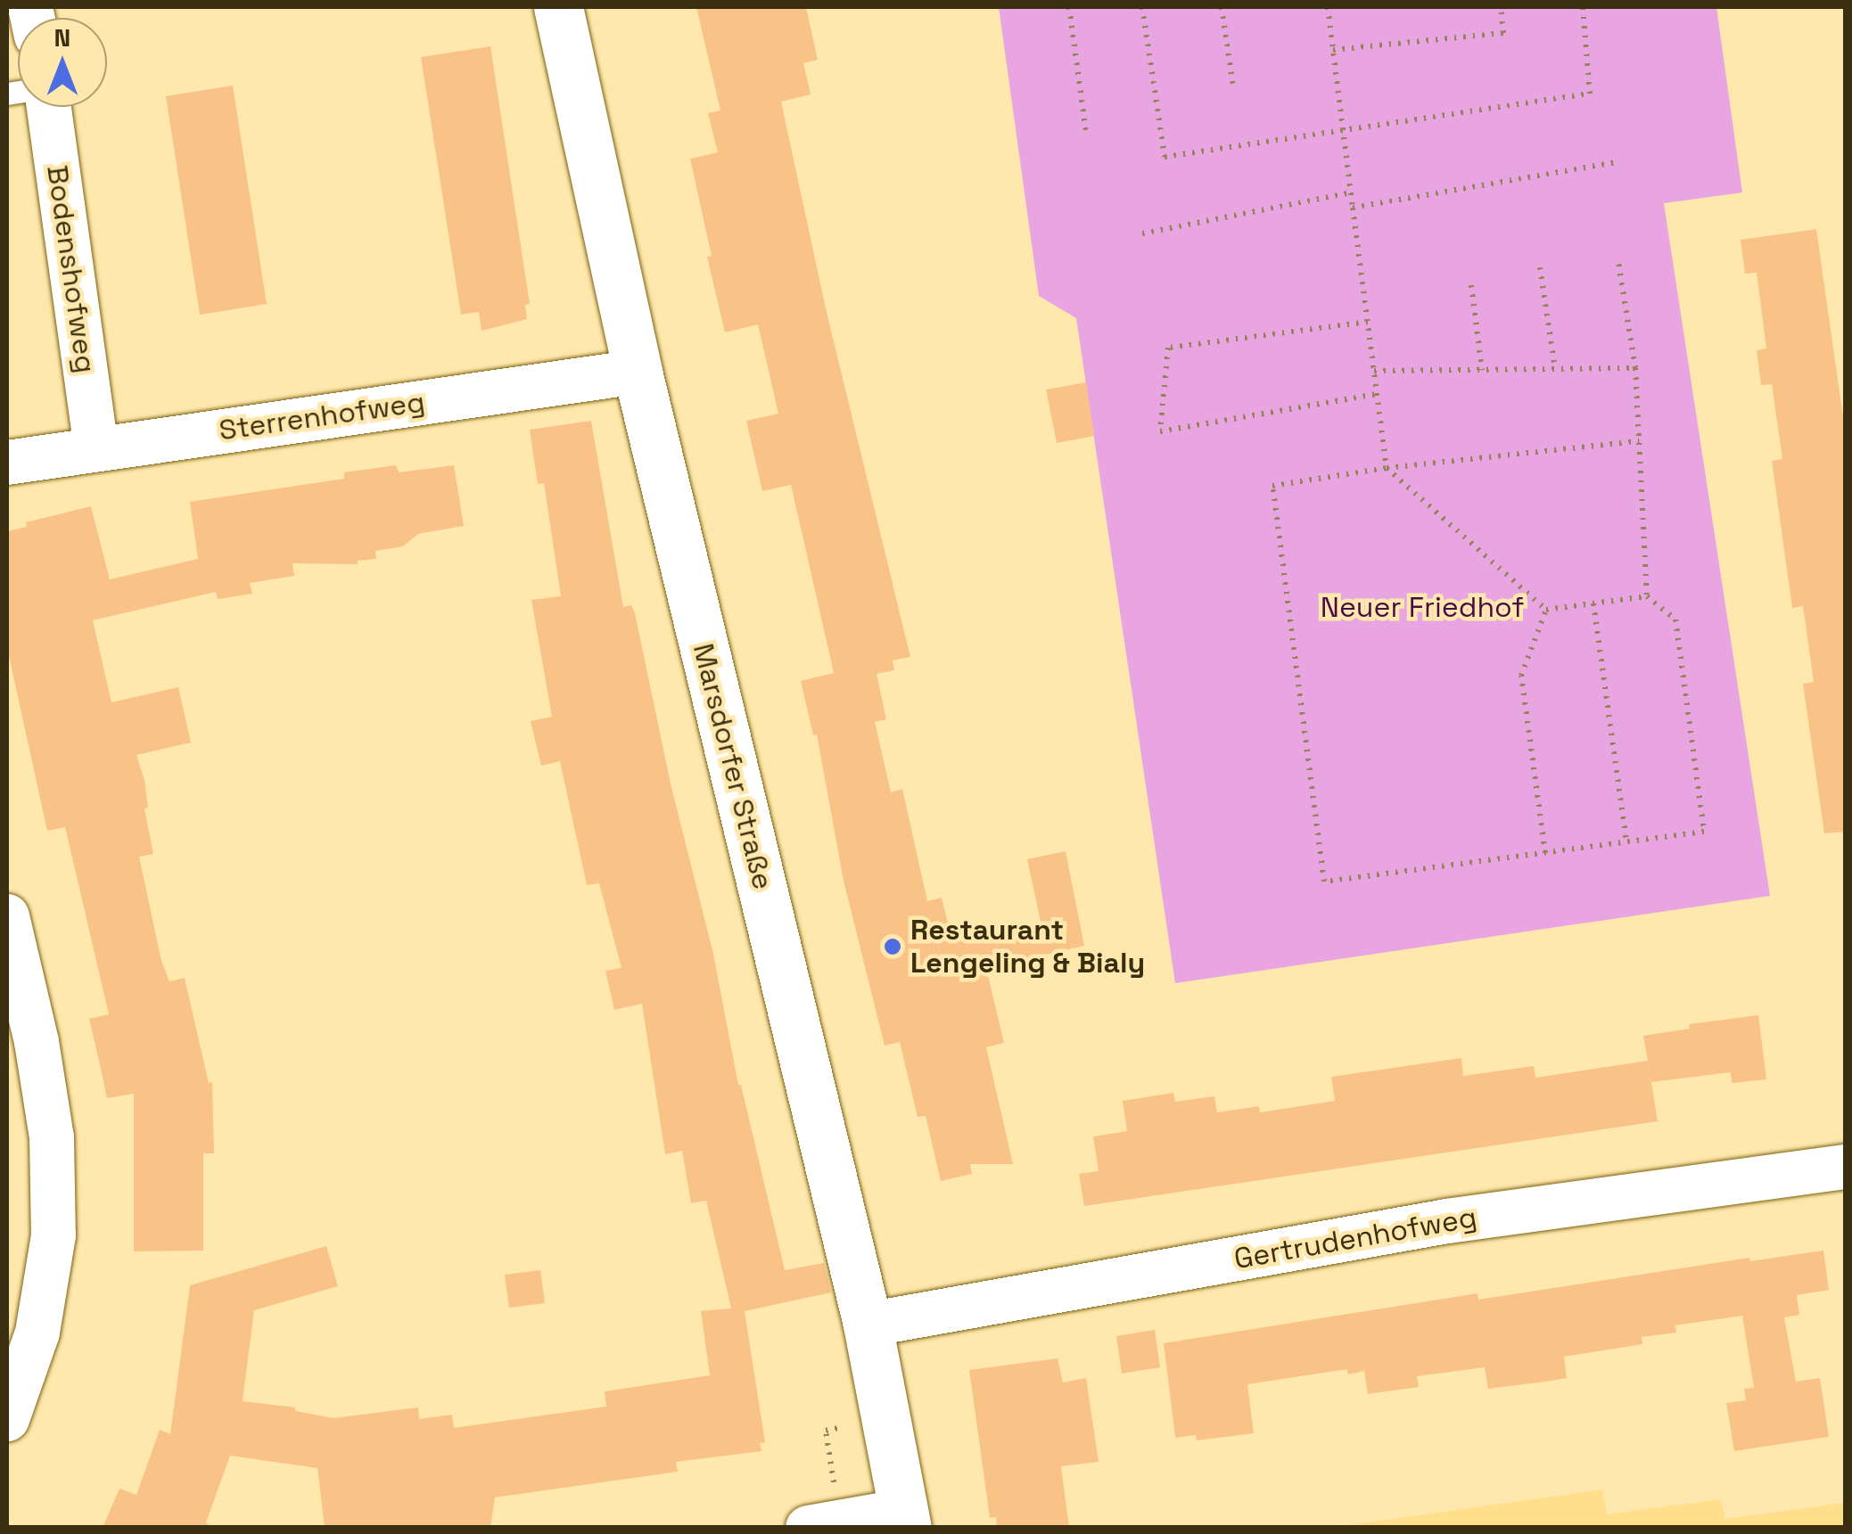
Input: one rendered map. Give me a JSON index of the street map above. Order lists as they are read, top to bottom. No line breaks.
{"streets":{"street":["Bodenshofweg","Sterrenhofweg","Marsdorfer Straße","Gertrudenhofweg"]},"crossings":[["Bodenshofweg","Sterrenhofweg"],["Sterrenhofweg","Marsdorfer Straße"],["Marsdorfer Straße","Gertrudenhofweg"]],"parks":["Neuer Friedhof"],"places":["Restaurant Lengeling & Bialy"],"north":"top"}
